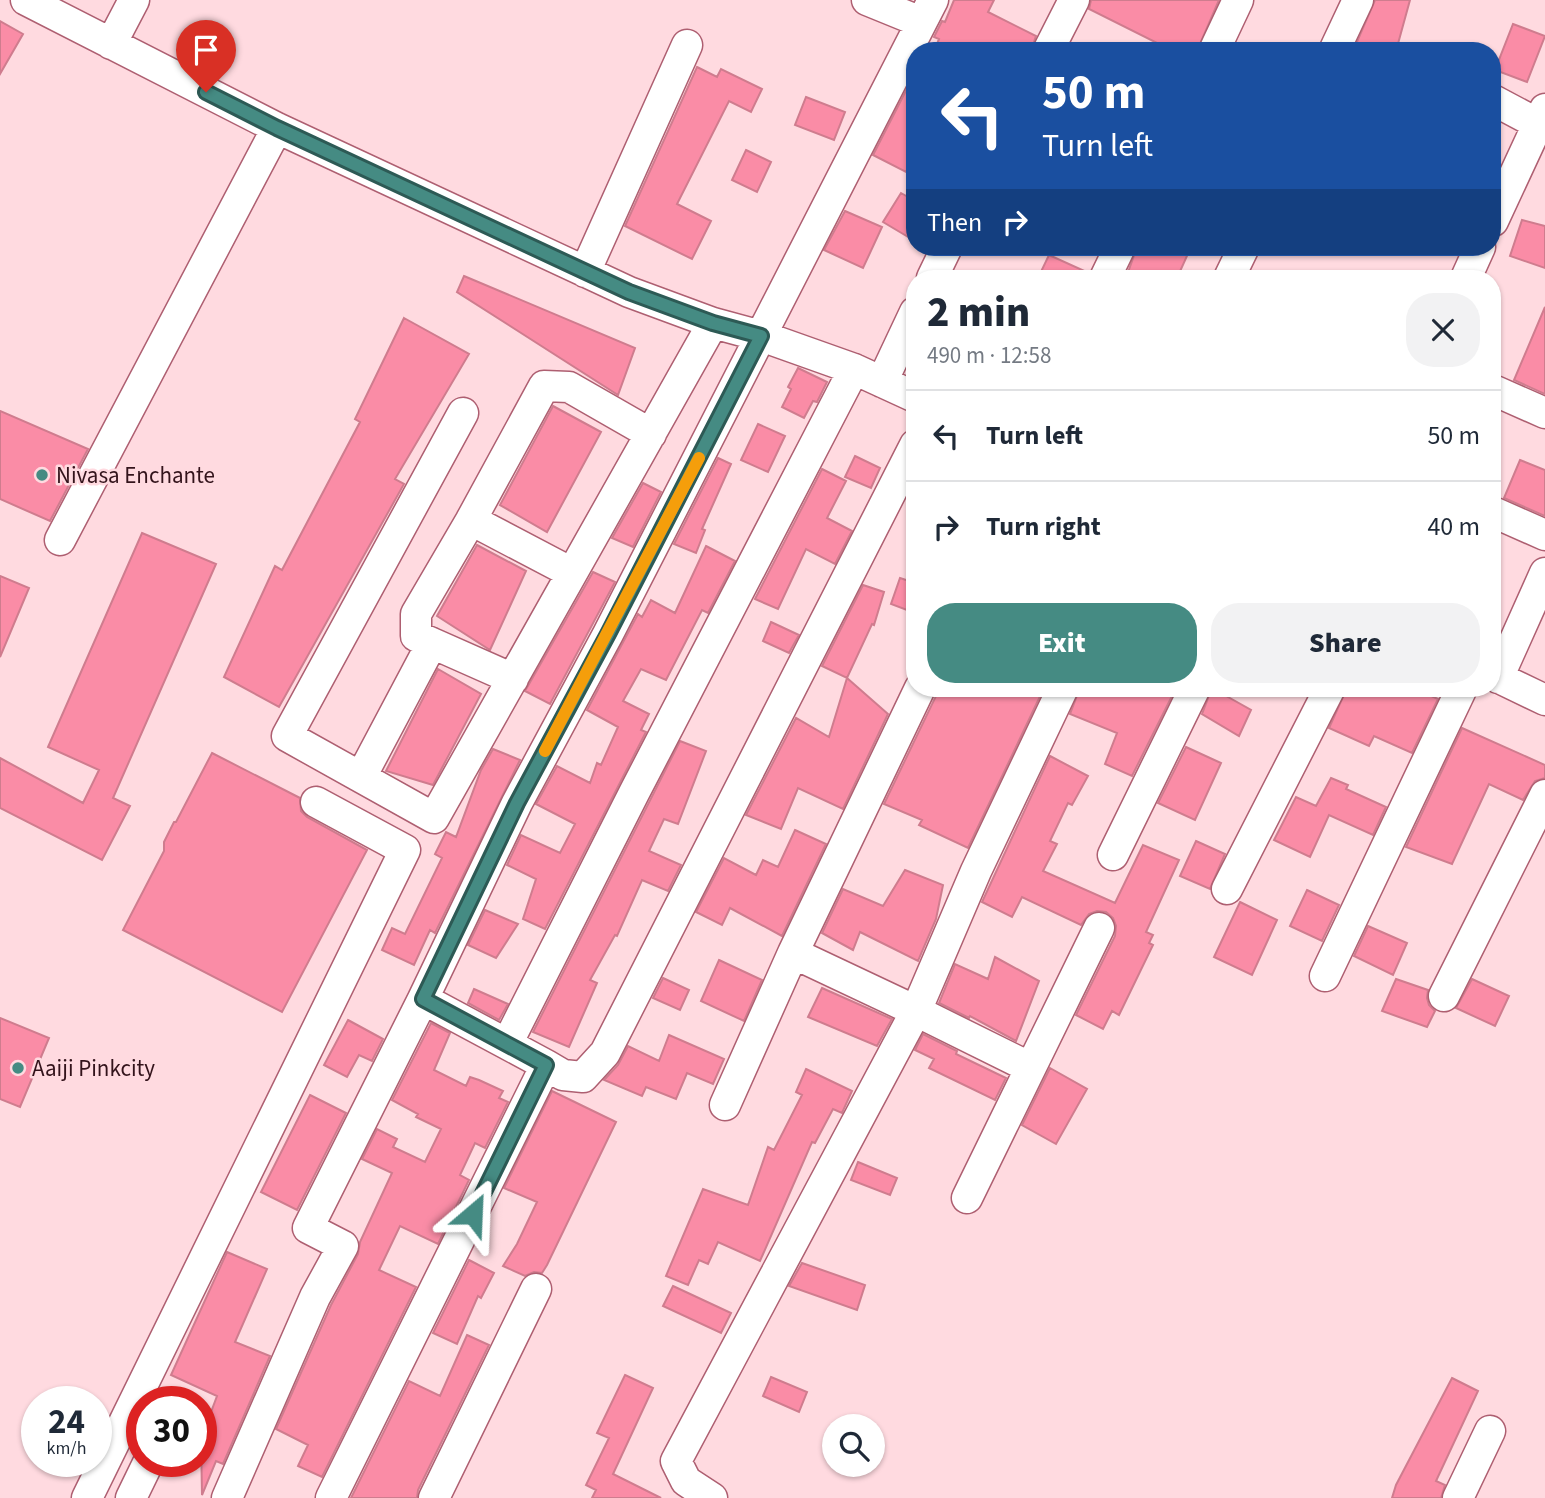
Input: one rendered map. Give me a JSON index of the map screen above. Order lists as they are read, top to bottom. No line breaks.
{"places":["Nivasa Enchante","Aaiji Pinkcity"],"page":{"turn":["50 m","Turn left"],"then":"Then","heading":["2 min","490 m · 12:58"],"list":[{"name":"Turn left","value":"50 m"},{"name":"Turn right","value":"40 m"}],"buttons":["Exit","Share"],"speed":"24 km/h","limit":"30"}}
